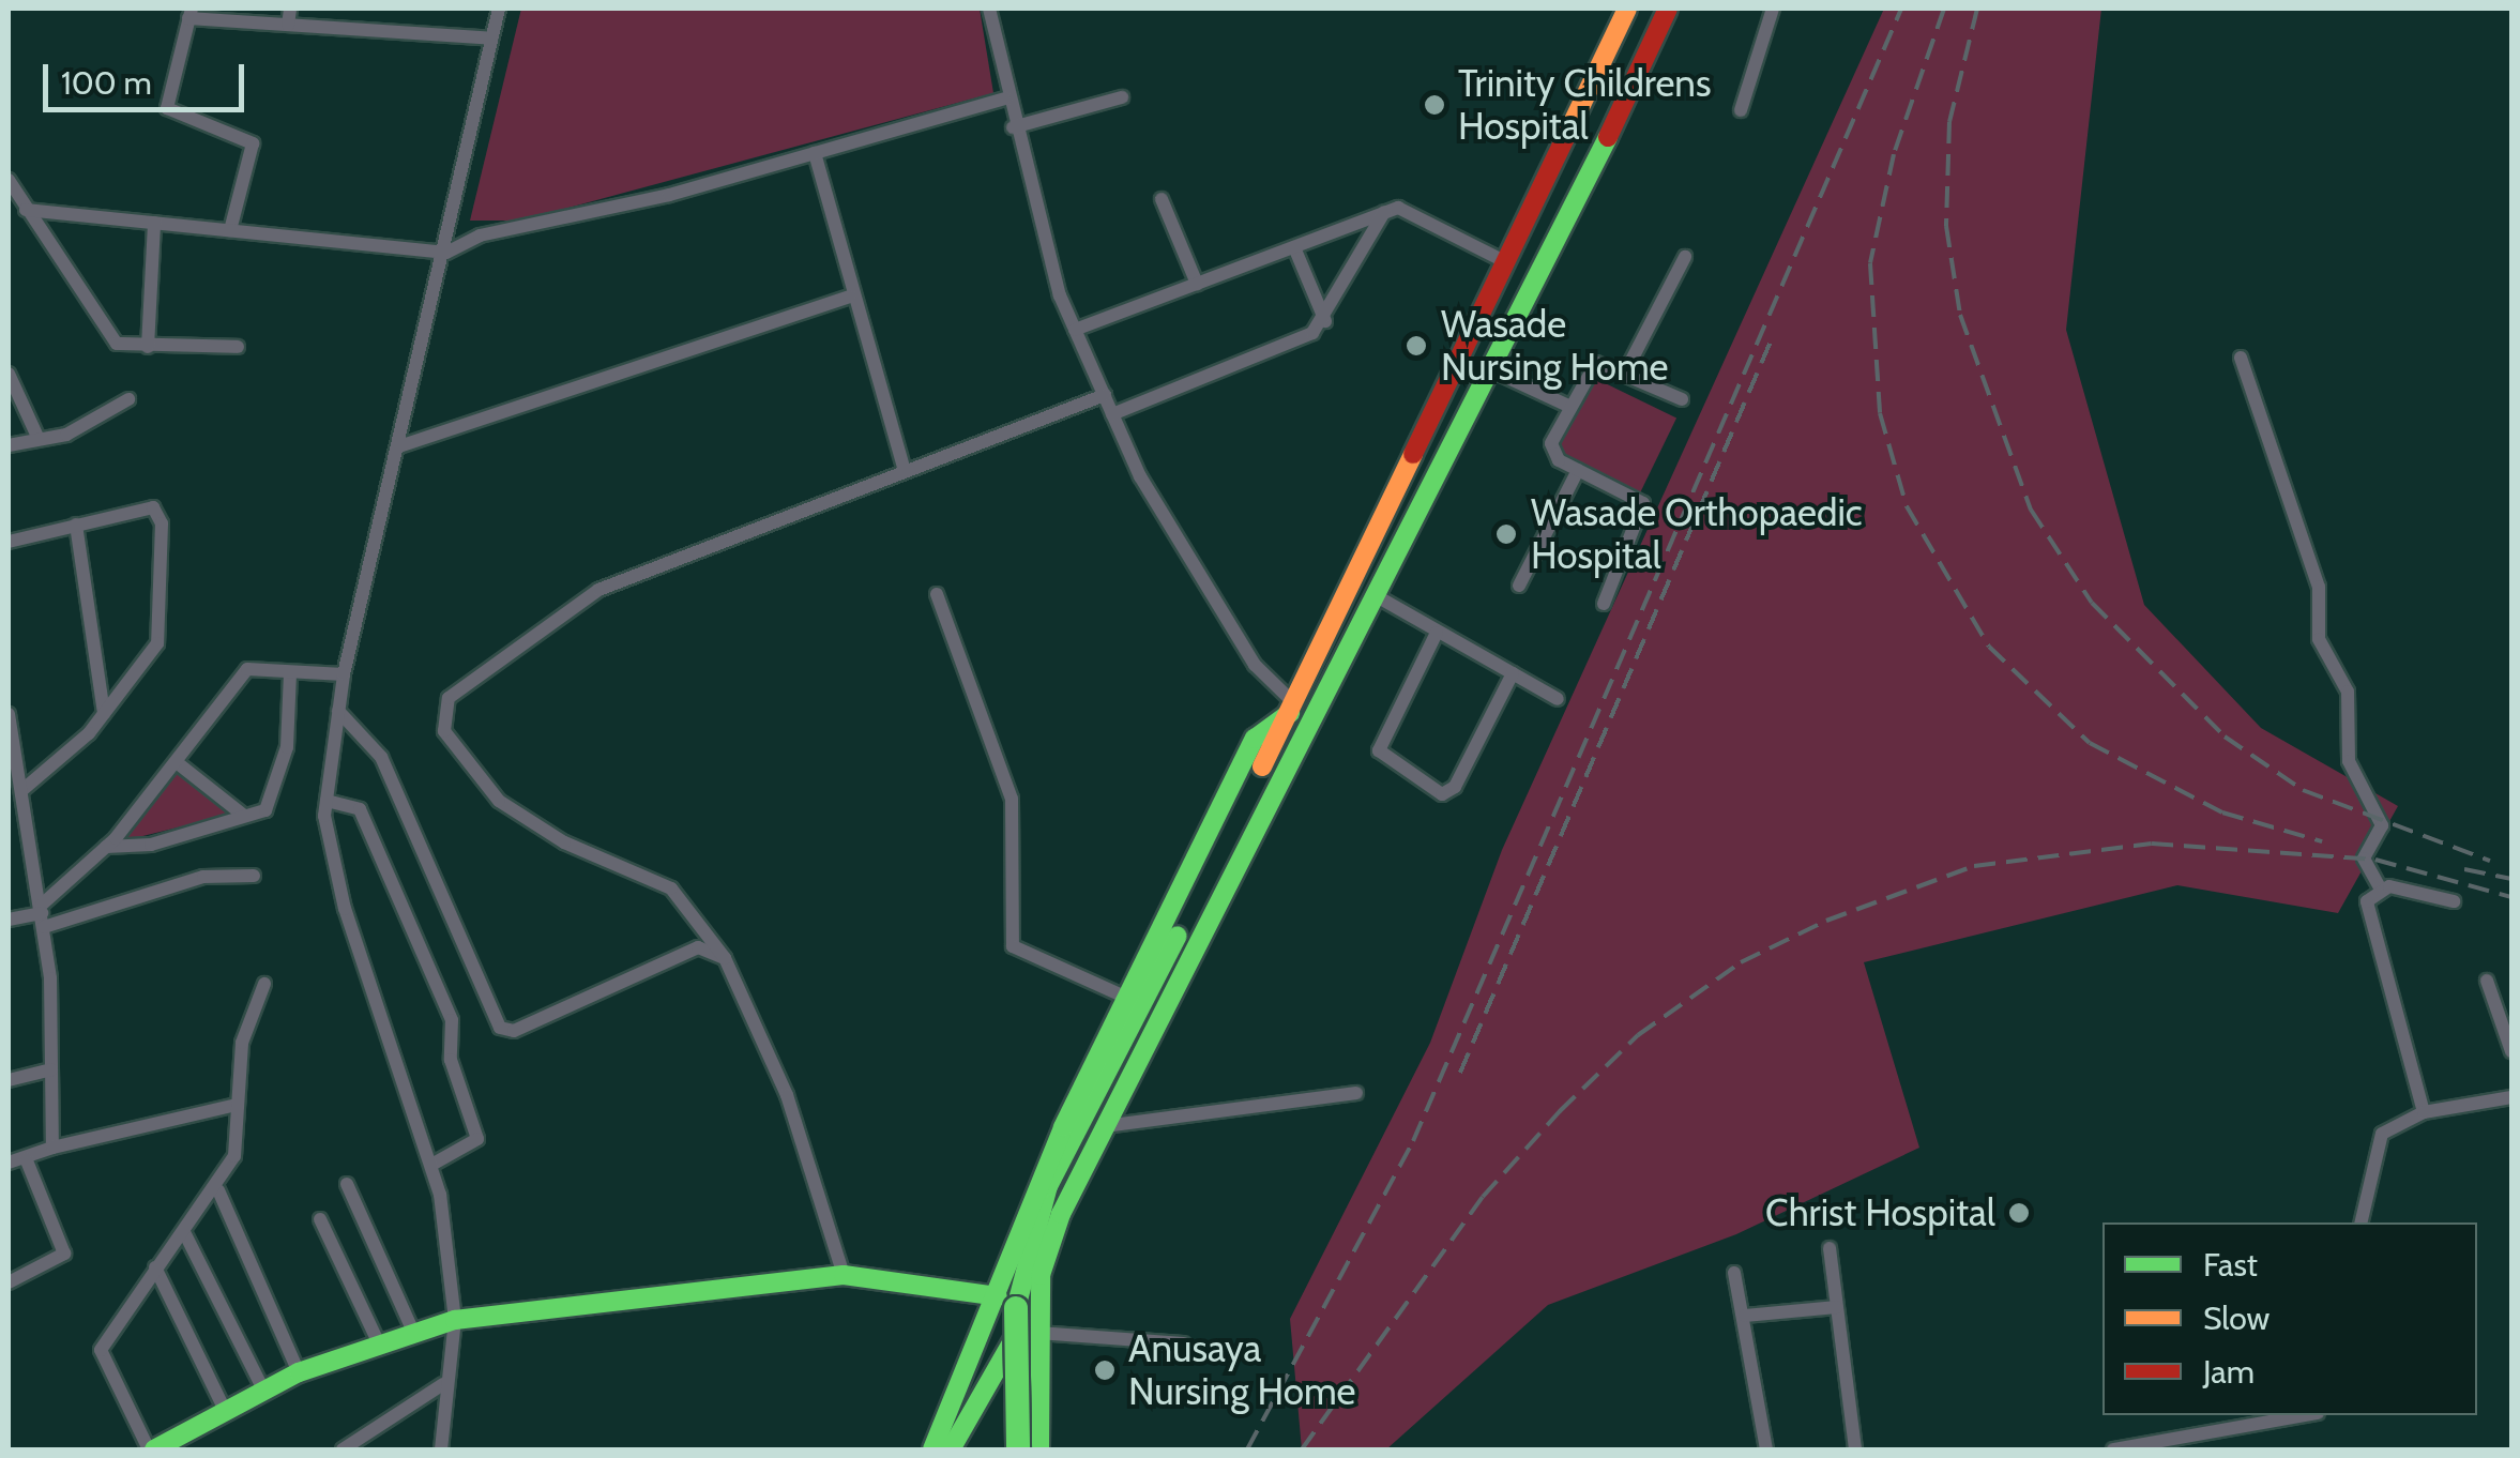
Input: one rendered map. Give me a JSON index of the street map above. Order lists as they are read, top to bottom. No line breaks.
{"places":["Trinity Childrens Hospital","Wasade Nursing Home","Wasade Orthopaedic Hospital","Christ Hospital","Anusaya Nursing Home"],"legend":["Fast","Slow","Jam"],"scale_bar":"100 m"}
